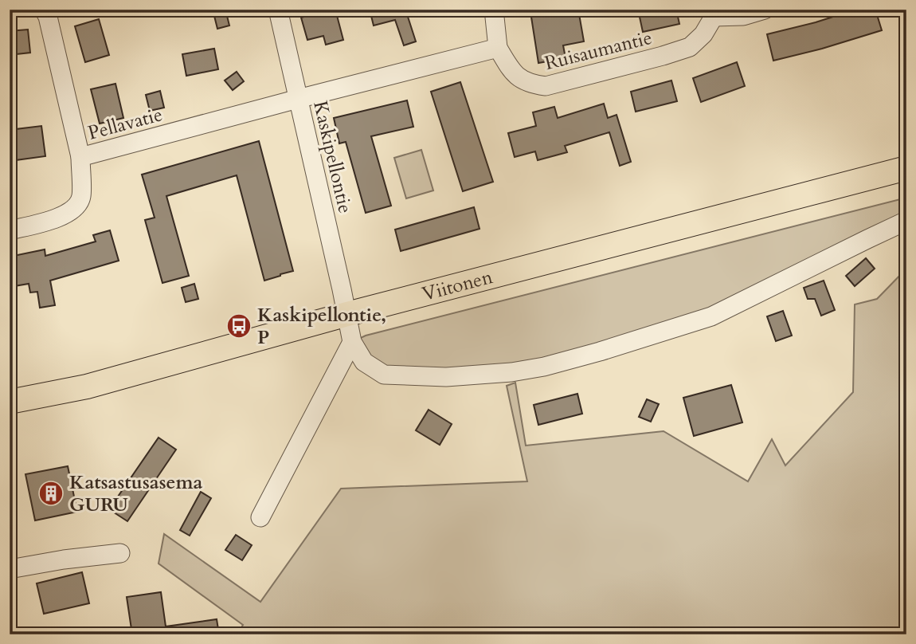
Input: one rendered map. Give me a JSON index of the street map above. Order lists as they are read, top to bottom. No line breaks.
{"streets":{"main road":["Viitonen"],"street":["Ruisaumantie","Pellavatie","Kaskipellontie"]},"crossings":[["Pellavatie","Kaskipellontie"],["Kaskipellontie","Viitonen"]],"places":{"bus stop":["Kaskipellontie, P"],"building":["Katsastusasema GURU"]}}
